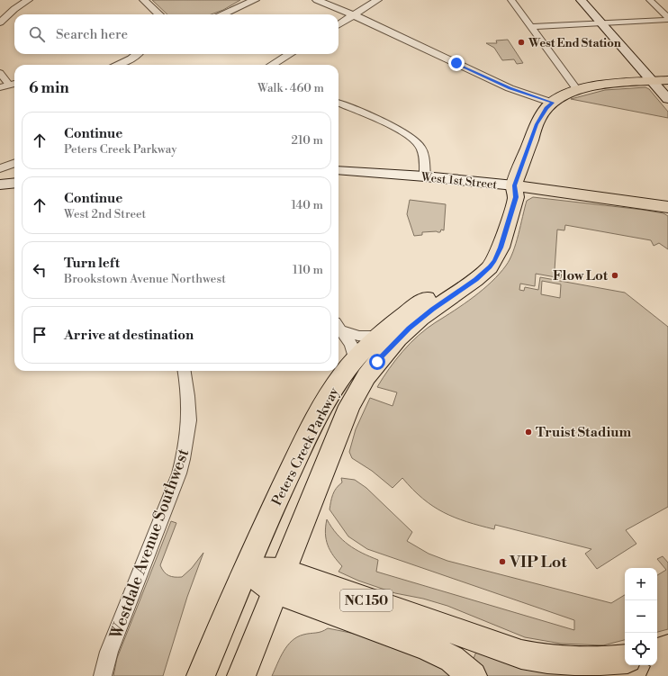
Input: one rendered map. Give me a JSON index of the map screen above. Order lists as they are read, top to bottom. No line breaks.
{"streets":{"main road":["West 1st Street","Peters Creek Parkway","NC 150"],"street":["Westdale Avenue Southwest"]},"crossings":[["West 1st Street","Peters Creek Parkway"],["Peters Creek Parkway","NC 150"]],"places":["West End Station","Flow Lot","Truist Stadium","VIP Lot"],"page":{"search":"Search here","heading":["6 min","Walk · 460 m"],"list":[["Continue","Peters Creek Parkway","210 m"],["Continue","West 2nd Street","140 m"],["Turn left","Brookstown Avenue Northwest","110 m"],"Arrive at destination"],"map_buttons":["+","−"]}}
